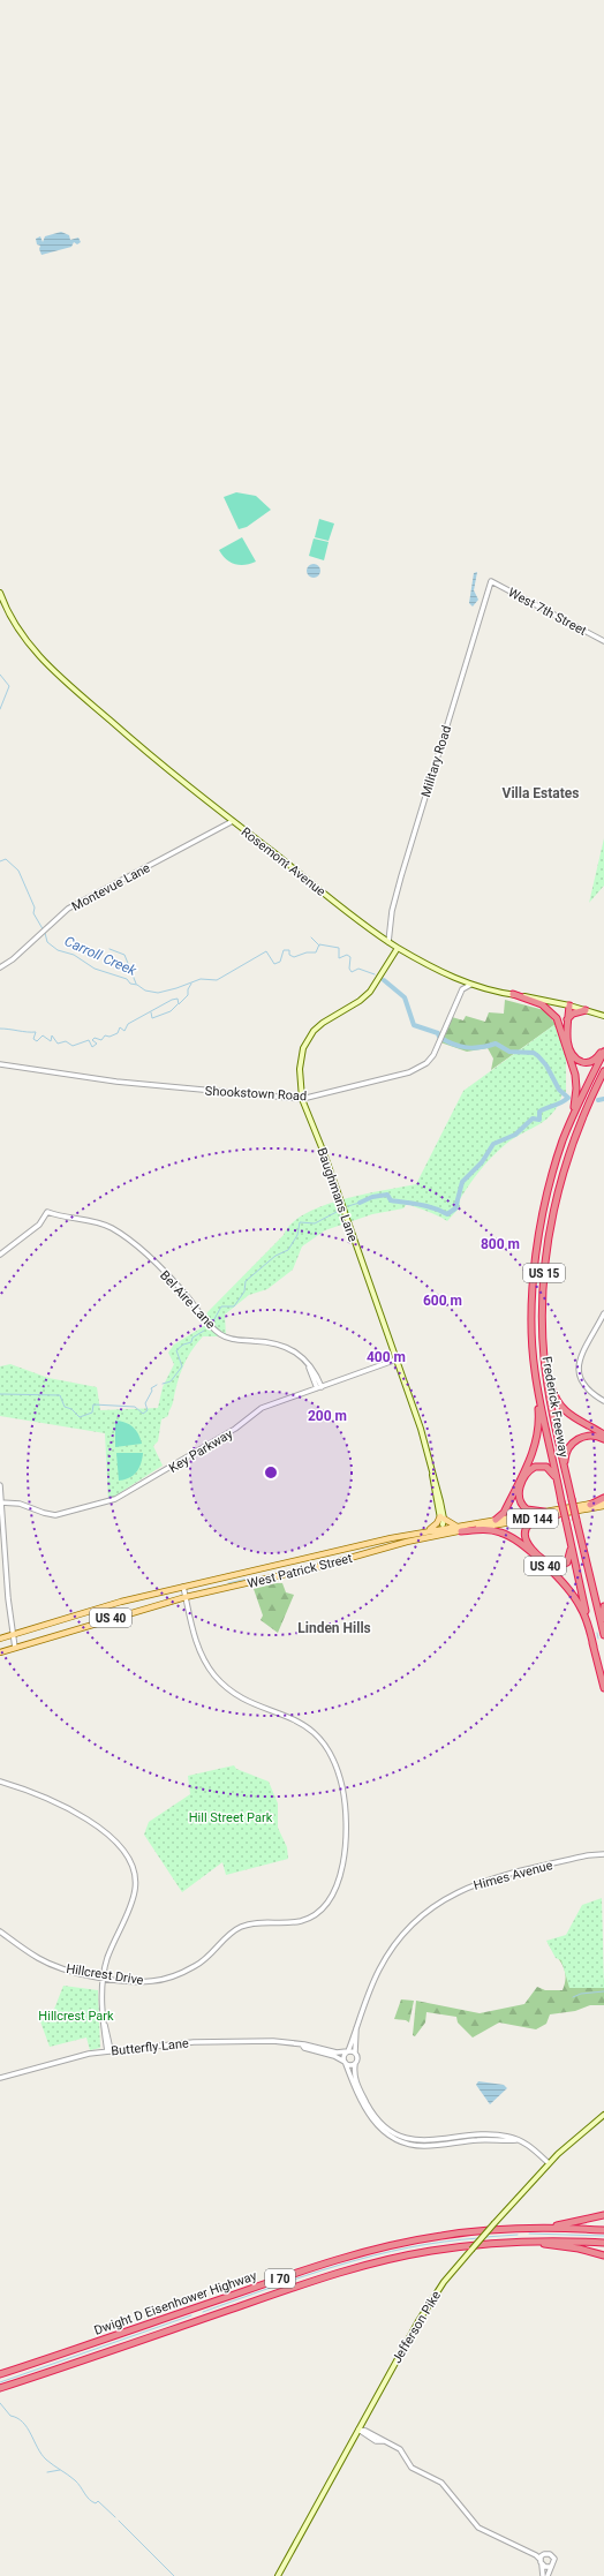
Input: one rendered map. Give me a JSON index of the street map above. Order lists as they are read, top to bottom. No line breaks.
{"streets":{"highway":["US 15","Frederick Freeway","US 40","I 70","Dwight D Eisenhower Highway"],"main road":["Rosemont Avenue","Baughmans Lane","MD 144","West Patrick Street","Jefferson Pike"],"street":["West 7th Street","Military Road","Montevue Lane","Shookstown Road","Bel Aire Lane","Key Parkway","Himes Avenue","Hillcrest Drive","Butterfly Lane"]},"crossings":[["West 7th Street","Military Road"],["Military Road","Rosemont Avenue"],["Rosemont Avenue","Montevue Lane"],["Rosemont Avenue","Baughmans Lane"],["Shookstown Road","Baughmans Lane"],["Baughmans Lane","Key Parkway"],["Baughmans Lane","West Patrick Street"],["Bel Aire Lane","Key Parkway"],["Frederick Freeway","US 40"],["US 40","West Patrick Street"],["West Patrick Street","Hillcrest Drive"],["Himes Avenue","Butterfly Lane"]],"districts":["Villa Estates","Linden Hills"],"water":["Carroll Creek"],"parks":["Hill Street Park","Hillcrest Park"],"rings":["800 m","600 m","400 m","200 m"]}
